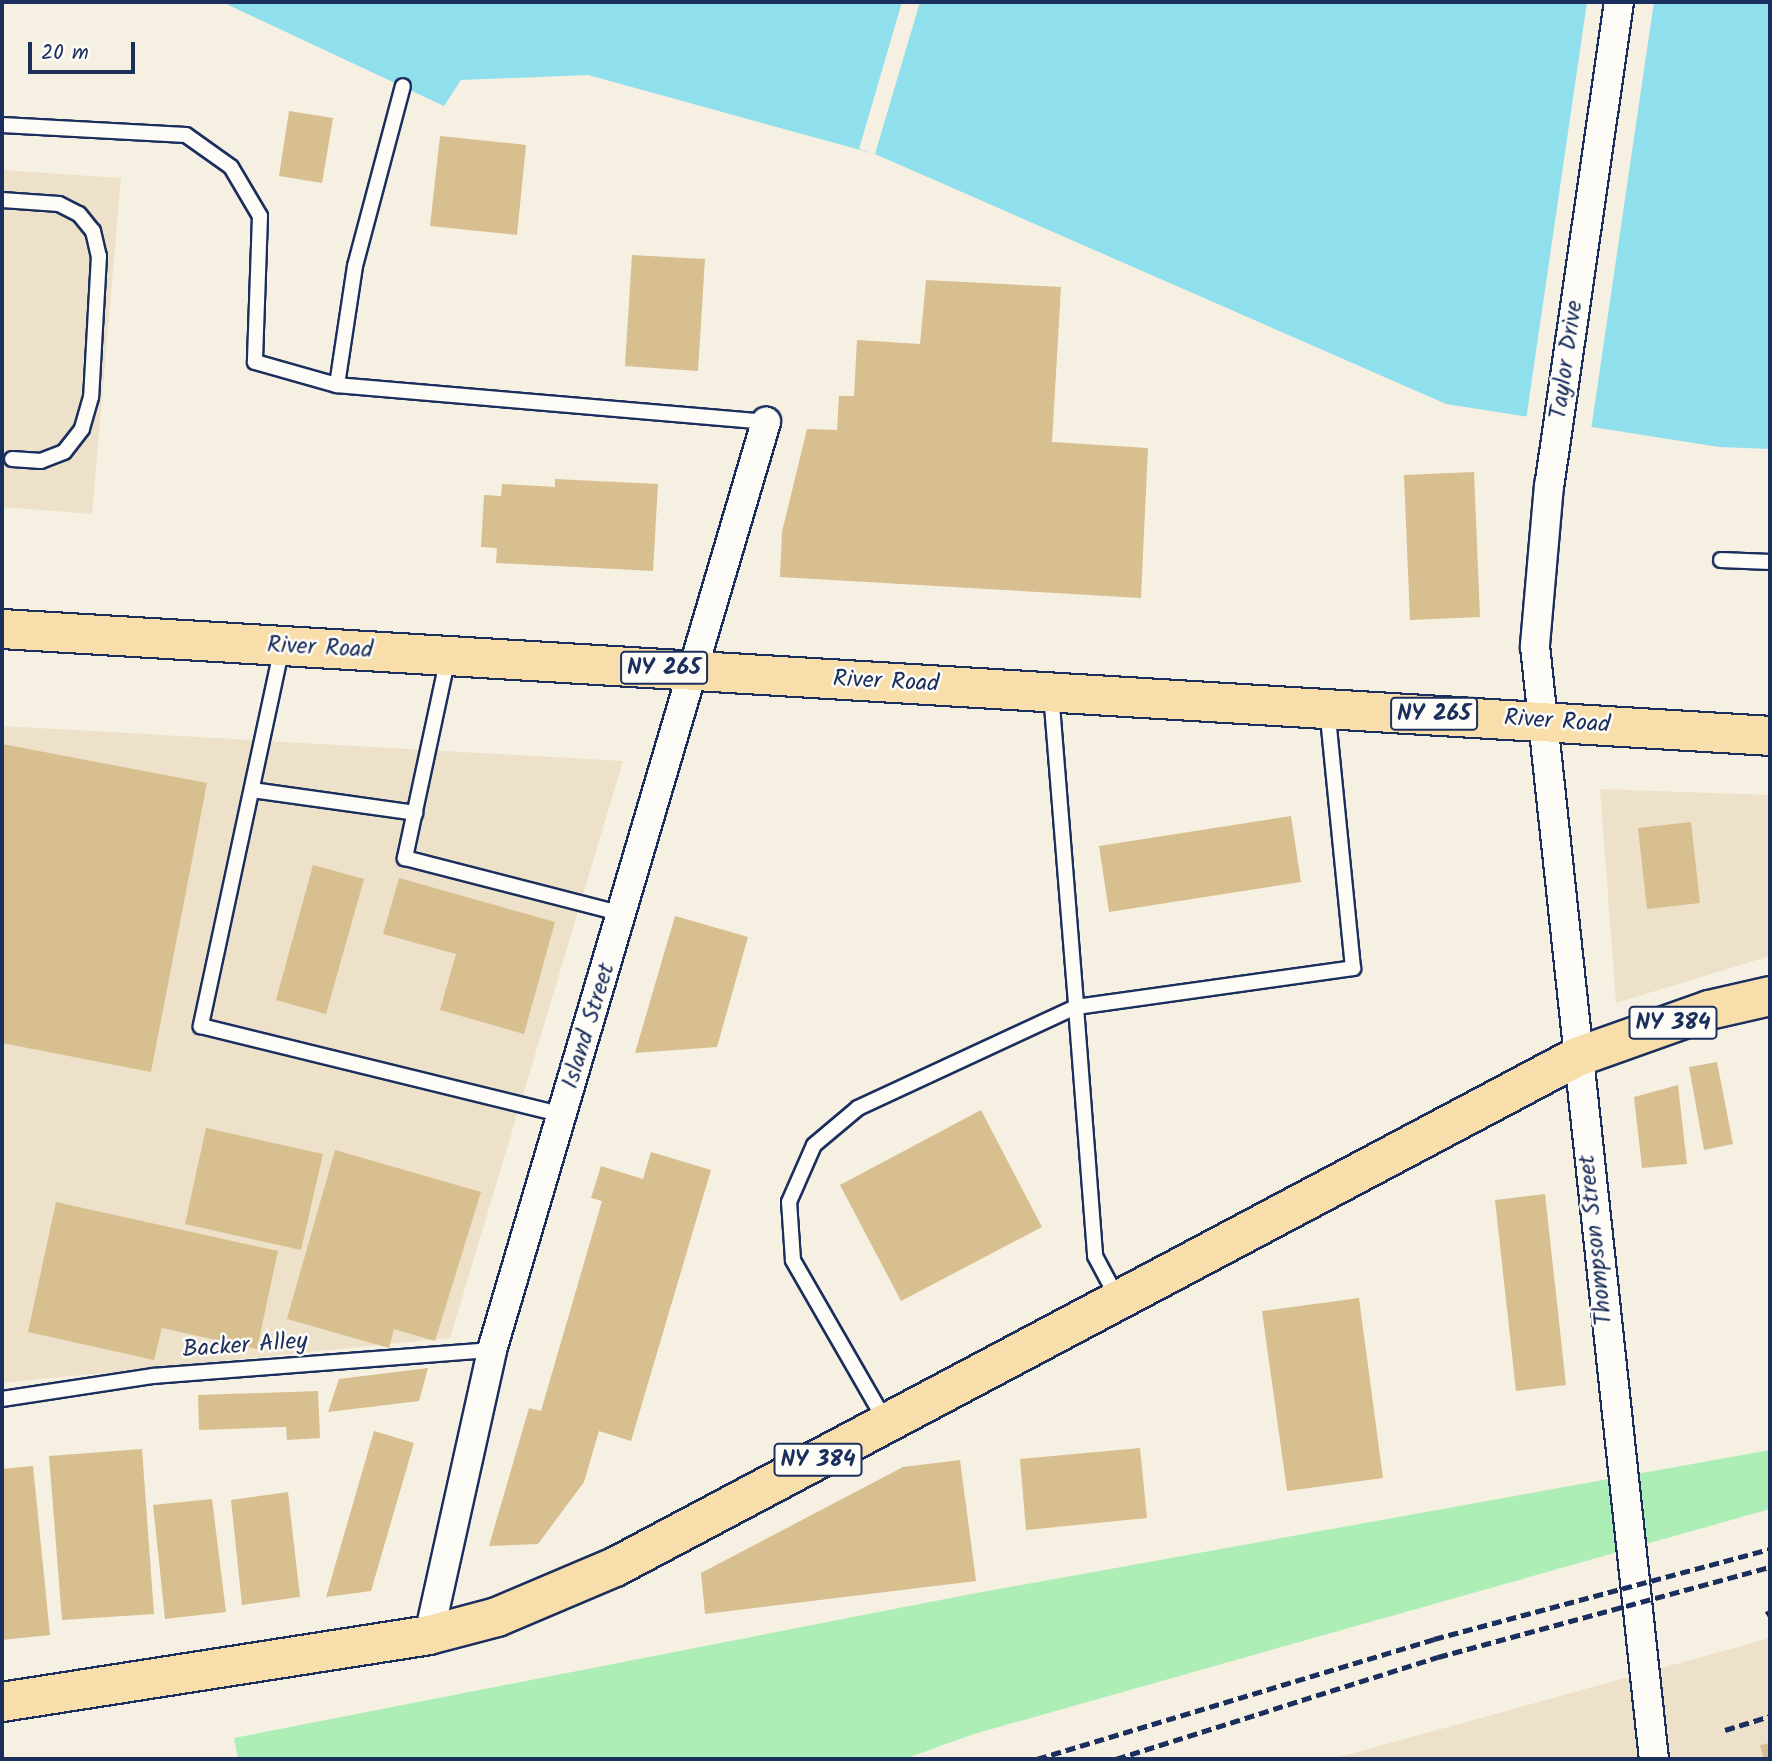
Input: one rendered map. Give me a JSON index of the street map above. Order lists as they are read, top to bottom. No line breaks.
{"streets":{"main road":["River Road","NY 265","NY 384"],"street":["Taylor Drive","Island Street","Thompson Street"],"lane":["Backer Alley"]},"crossings":[["Taylor Drive","River Road"],["Taylor Drive","Thompson Street"],["River Road","Island Street"],["River Road","Thompson Street"],["NY 384","Island Street"],["NY 384","Thompson Street"],["Island Street","Backer Alley"]],"scale_bar":"20 m"}
